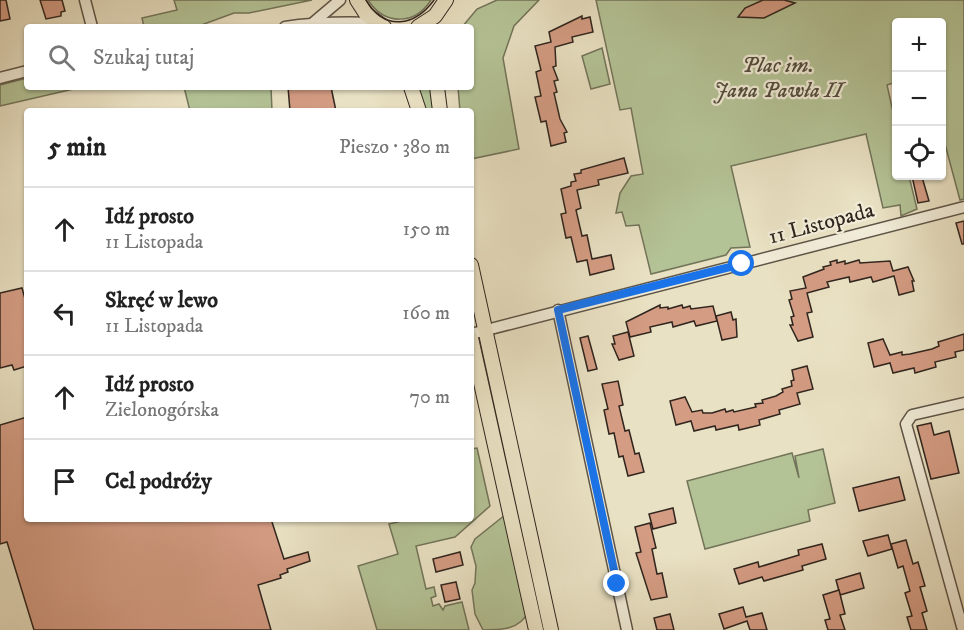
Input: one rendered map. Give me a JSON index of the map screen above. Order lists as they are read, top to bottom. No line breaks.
{"streets":{"main road":["11 Listopada"]},"parks":["Plac im. Jana Pawła II"],"page":{"map_buttons":["+","−"],"search":"Szukaj tutaj","heading":["5 min","Pieszo · 380 m"],"list":[["Idź prosto","11 Listopada","150 m"],["Skręć w lewo","11 Listopada","160 m"],["Idź prosto","Zielonogórska","70 m"],"Cel podróży"]}}
